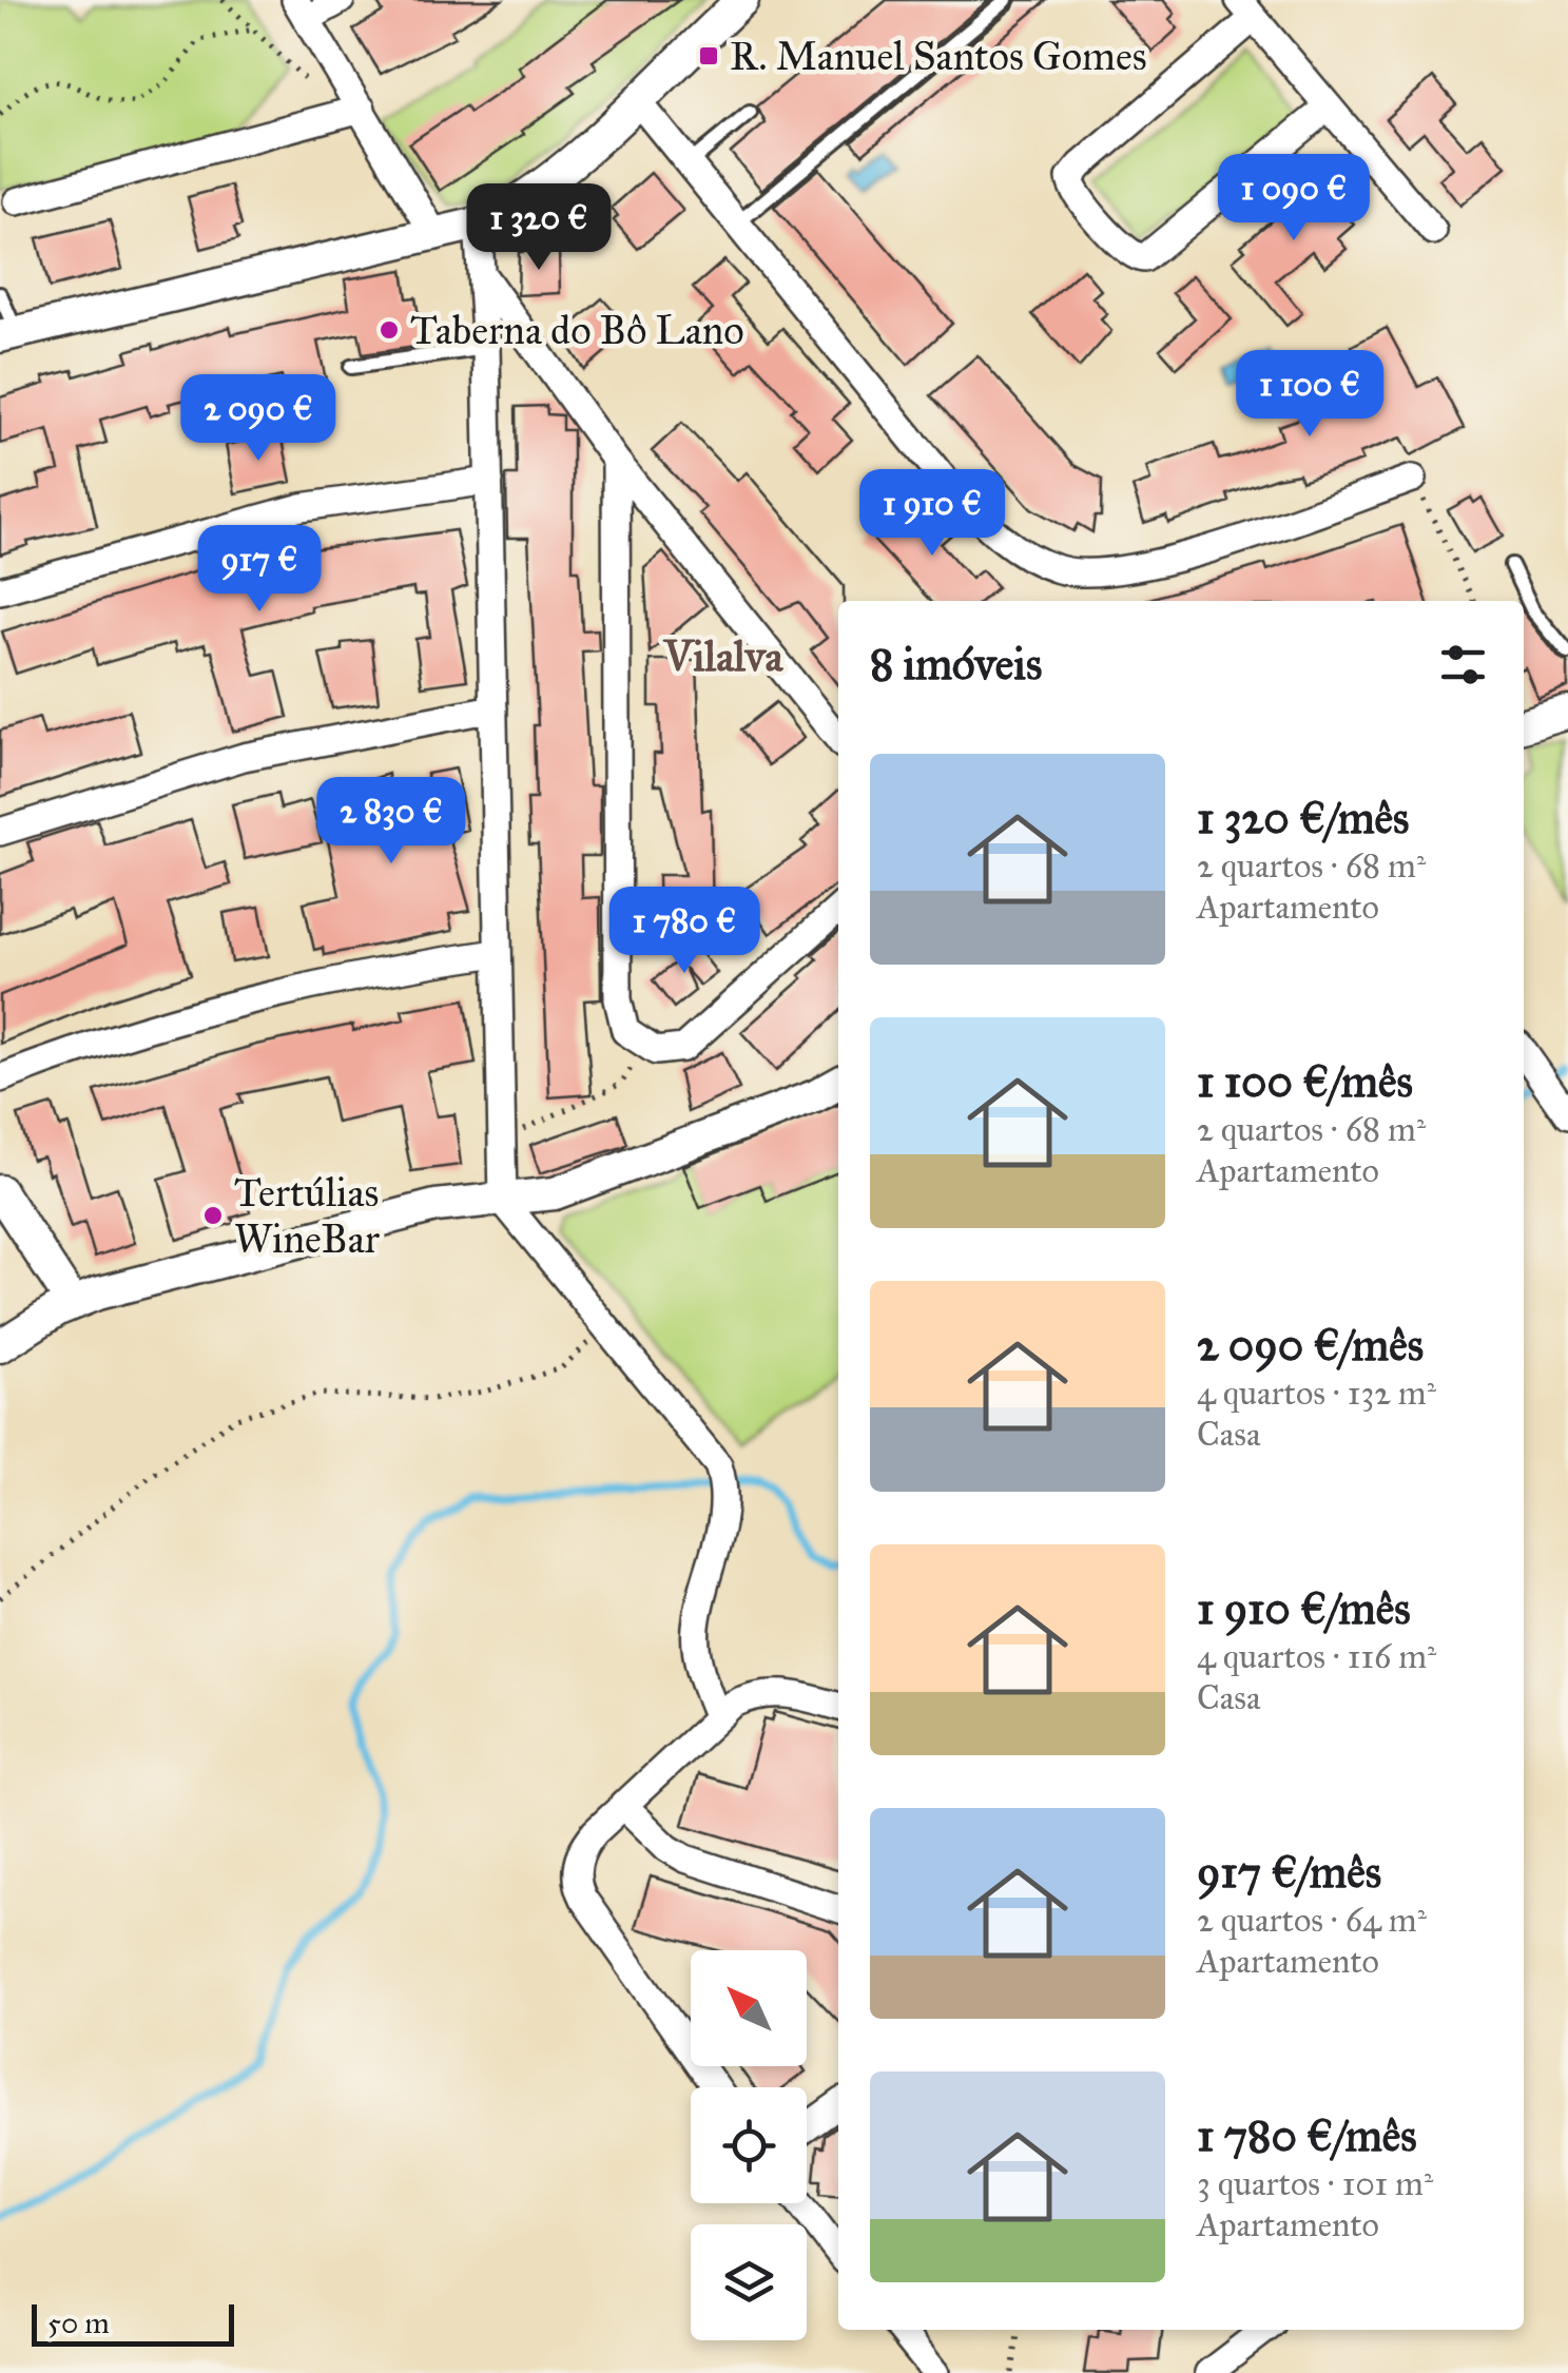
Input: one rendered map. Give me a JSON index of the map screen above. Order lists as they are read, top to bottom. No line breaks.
{"districts":["Vilalva"],"places":{"transit":["R. Manuel Santos Gomes"],"other":["Taberna do Bô Lano","Tertúlias WineBar"]},"scale_bar":"50 m","north":"top left","page":{"price":["1 090 €","1 320 €","1 100 €","2 090 €","1 910 €","917 €","2 830 €","1 780 €"],"heading":"8 imóveis","list":[{"name":"1 320 €/mês","note":"2 quartos · 68 m² · Apartamento"},{"name":"1 100 €/mês","note":"2 quartos · 68 m² · Apartamento"},{"name":"2 090 €/mês","note":"4 quartos · 132 m² · Casa"},{"name":"1 910 €/mês","note":"4 quartos · 116 m² · Casa"},{"name":"917 €/mês","note":"2 quartos · 64 m² · Apartamento"},{"name":"1 780 €/mês","note":"3 quartos · 101 m² · Apartamento"}],"scale":"50 m"}}
